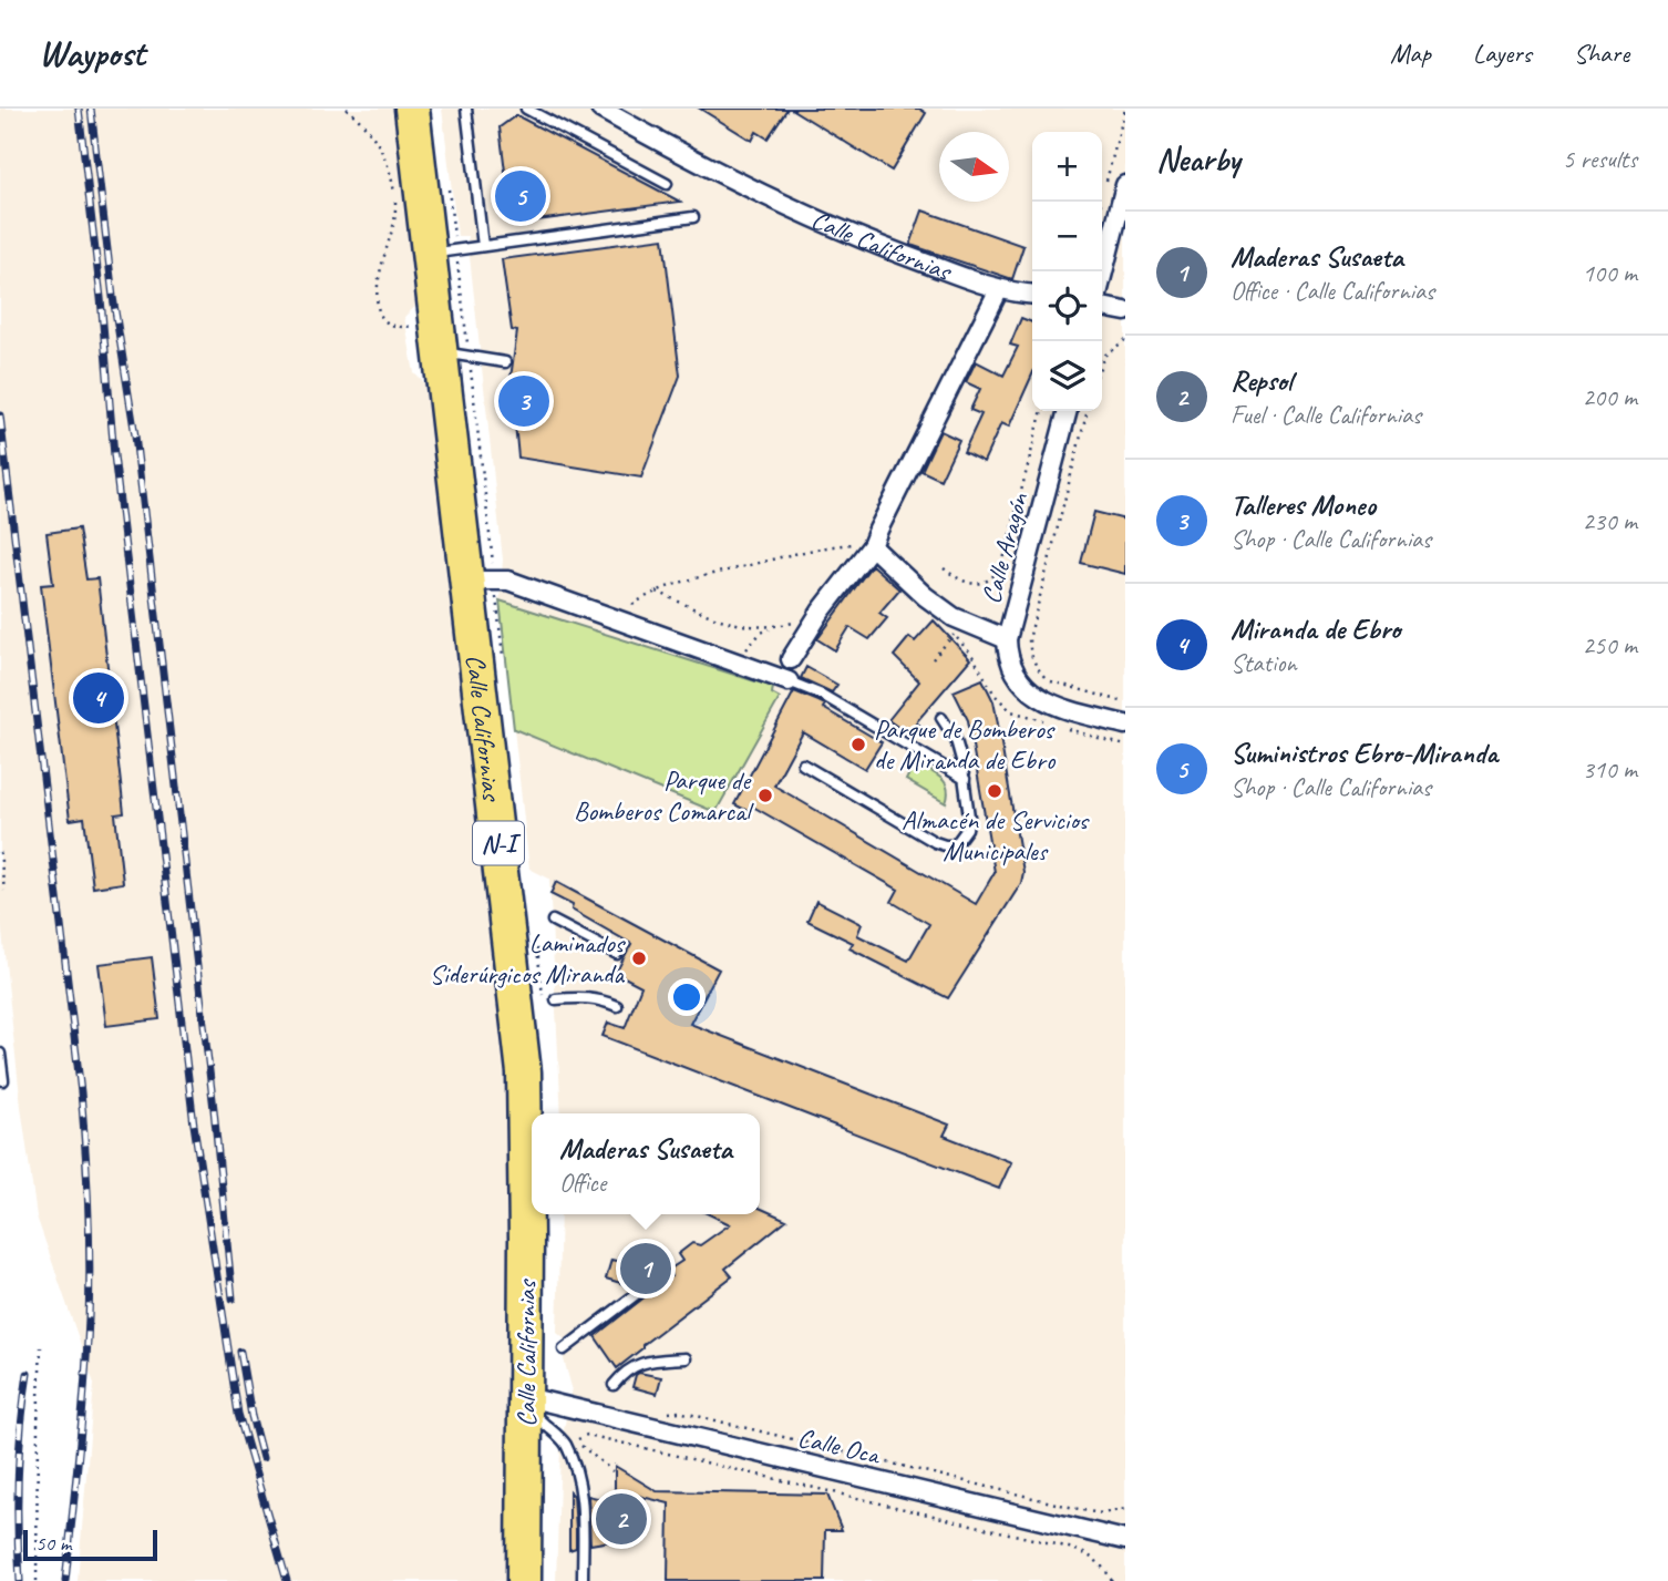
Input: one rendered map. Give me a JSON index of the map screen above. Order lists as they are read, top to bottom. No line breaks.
{"streets":{"highway":["Calle Californias","N-I"],"street":["Calle Aragón","Calle Oca"]},"crossings":[["Calle Californias","Calle Oca"]],"places":["Parque de Bomberos de Miranda de Ebro","Almacén de Servicios Municipales","Parque de Bomberos Comarcal","Laminados Siderúrgicos Miranda"],"scale_bar":"50 m","north":"right","page":{"header":"Waypost","nav":["Map","Layers","Share"],"heading":["Nearby","5 results"],"map_buttons":["+","−"],"pins":["5","3","4","1","2"],"list":[{"mark":"1","name":"Maderas Susaeta","note":"Office · Calle Californias","value":"100 m"},{"mark":"2","name":"Repsol","note":"Fuel · Calle Californias","value":"200 m"},{"mark":"3","name":"Talleres Moneo","note":"Shop · Calle Californias","value":"230 m"},{"mark":"4","name":"Miranda de Ebro","note":"Station","value":"250 m"},{"mark":"5","name":"Suministros Ebro-Miranda","note":"Shop · Calle Californias","value":"310 m"}],"popup":["Maderas Susaeta","Office"],"scale":"50 m"}}
